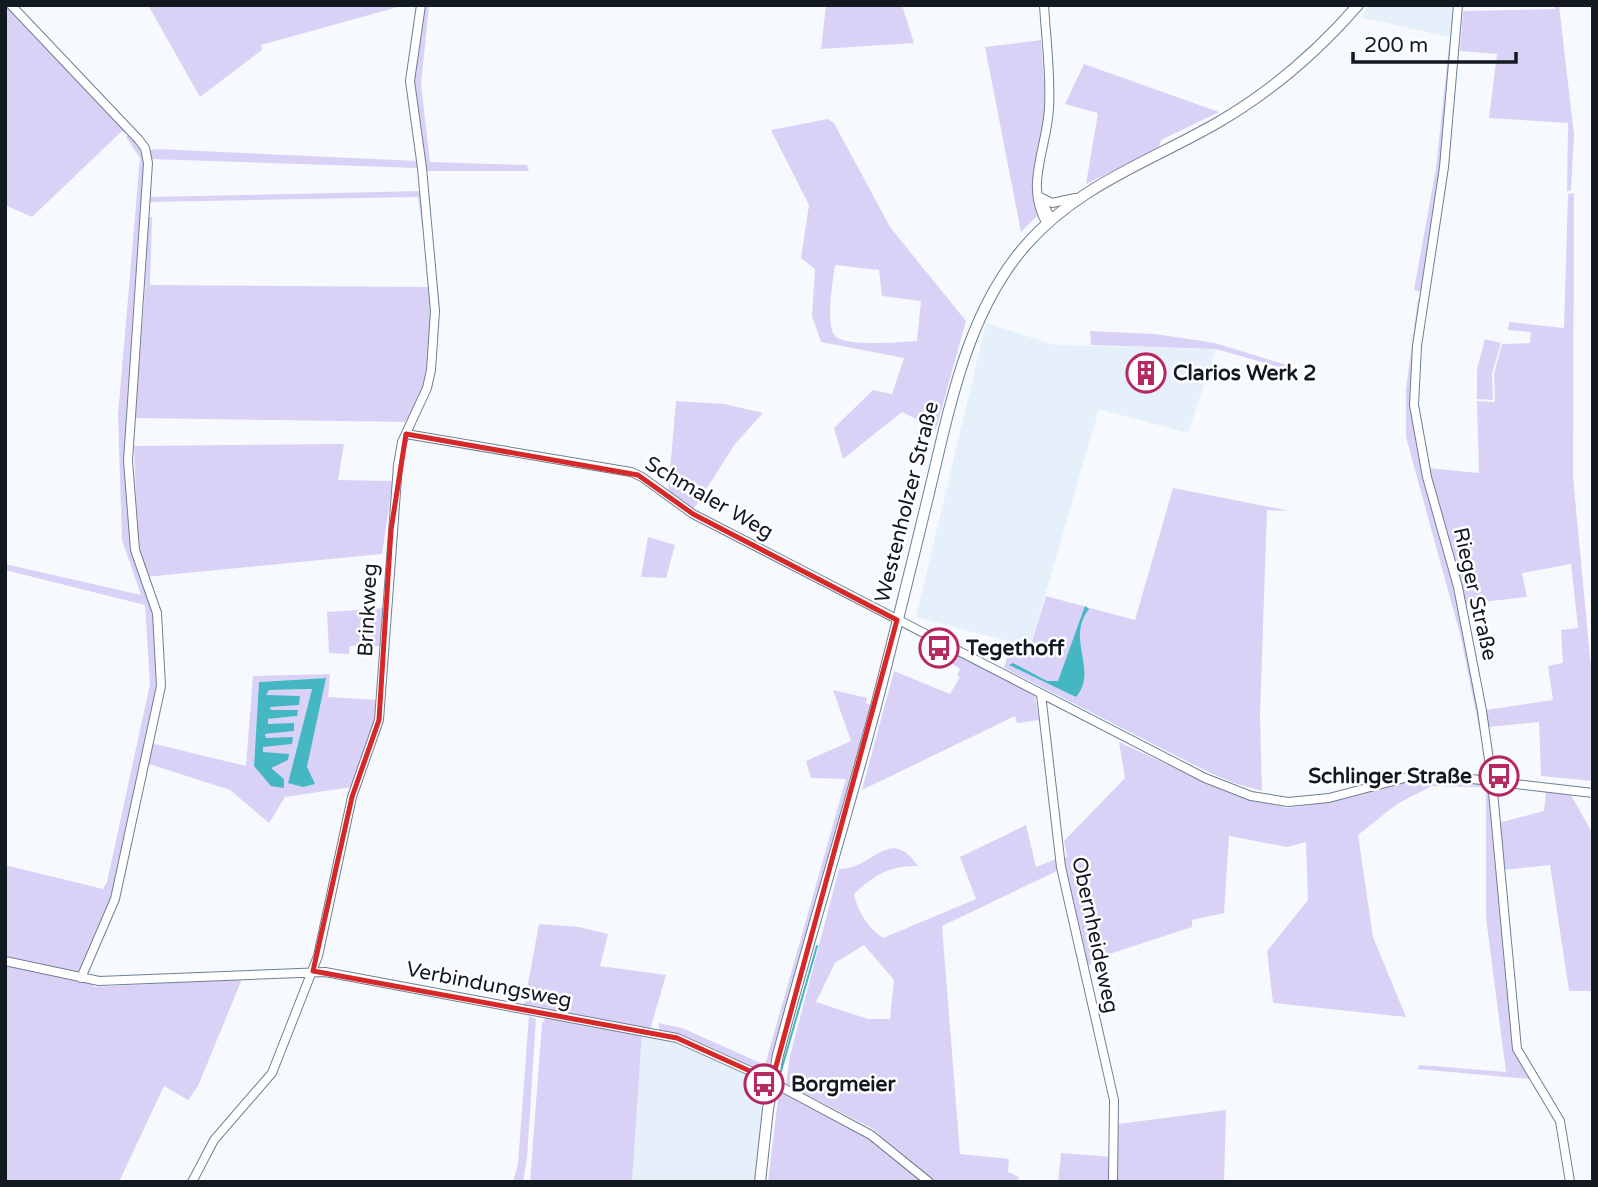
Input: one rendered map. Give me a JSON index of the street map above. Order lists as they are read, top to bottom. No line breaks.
{"streets":{"main road":["Westenholzer Straße"],"street":["Schmaler Weg","Rieger Straße","Brinkweg","Obernheideweg","Verbindungsweg"]},"crossings":[["Schmaler Weg","Westenholzer Straße"],["Schmaler Weg","Brinkweg"],["Westenholzer Straße","Verbindungsweg"],["Brinkweg","Verbindungsweg"]],"places":{"building":["Clarios Werk 2"],"bus stop":["Tegethoff","Schlinger Straße","Borgmeier"]},"scale_bar":"200 m"}
